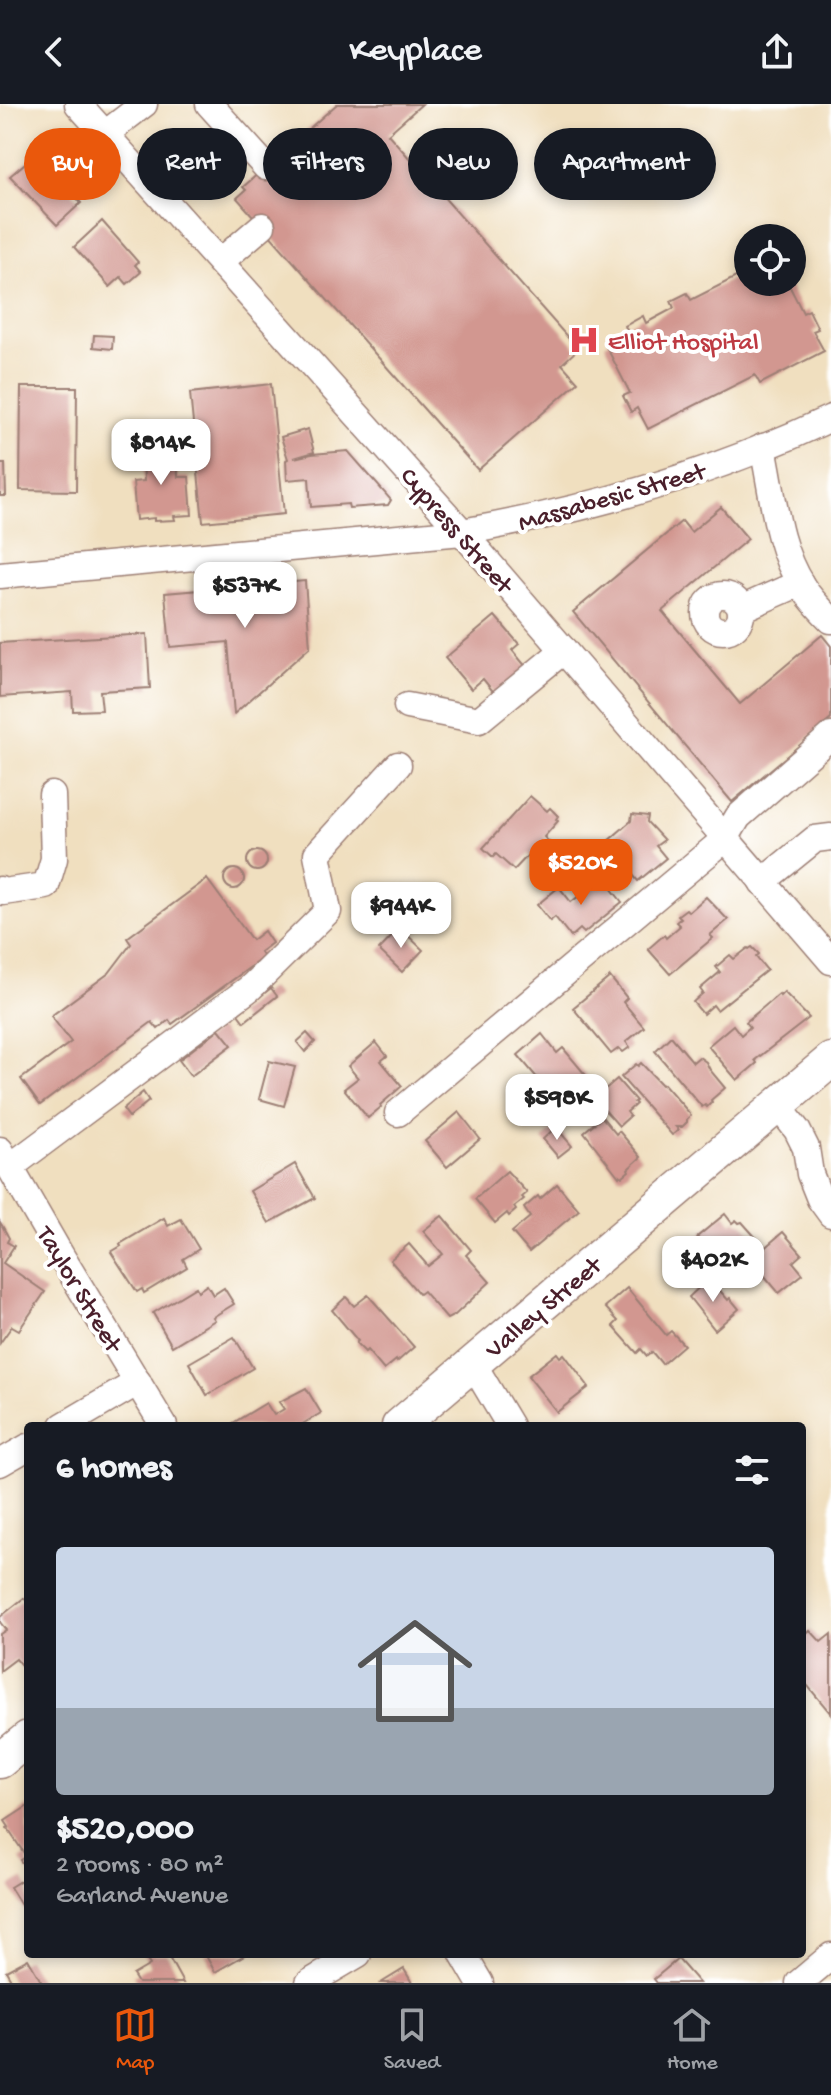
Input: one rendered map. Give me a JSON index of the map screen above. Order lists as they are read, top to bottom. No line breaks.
{"streets":{"main road":["Valley Street"],"street":["Massabesic Street","Cypress Street","Taylor Street"]},"crossings":[["Massabesic Street","Cypress Street"]],"places":{"hospital":["Elliot Hospital"]},"page":{"header":"Keyplace","chip":["Buy","Rent","Filters","New","Apartment"],"price":["$814K","$537K","$520K","$944K","$598K","$402K"],"heading":"6 homes","list":[{"name":"$520,000","note":"2 rooms · 80 m² · Garland Avenue"}],"tabs":["Map","Saved","Home"]}}
